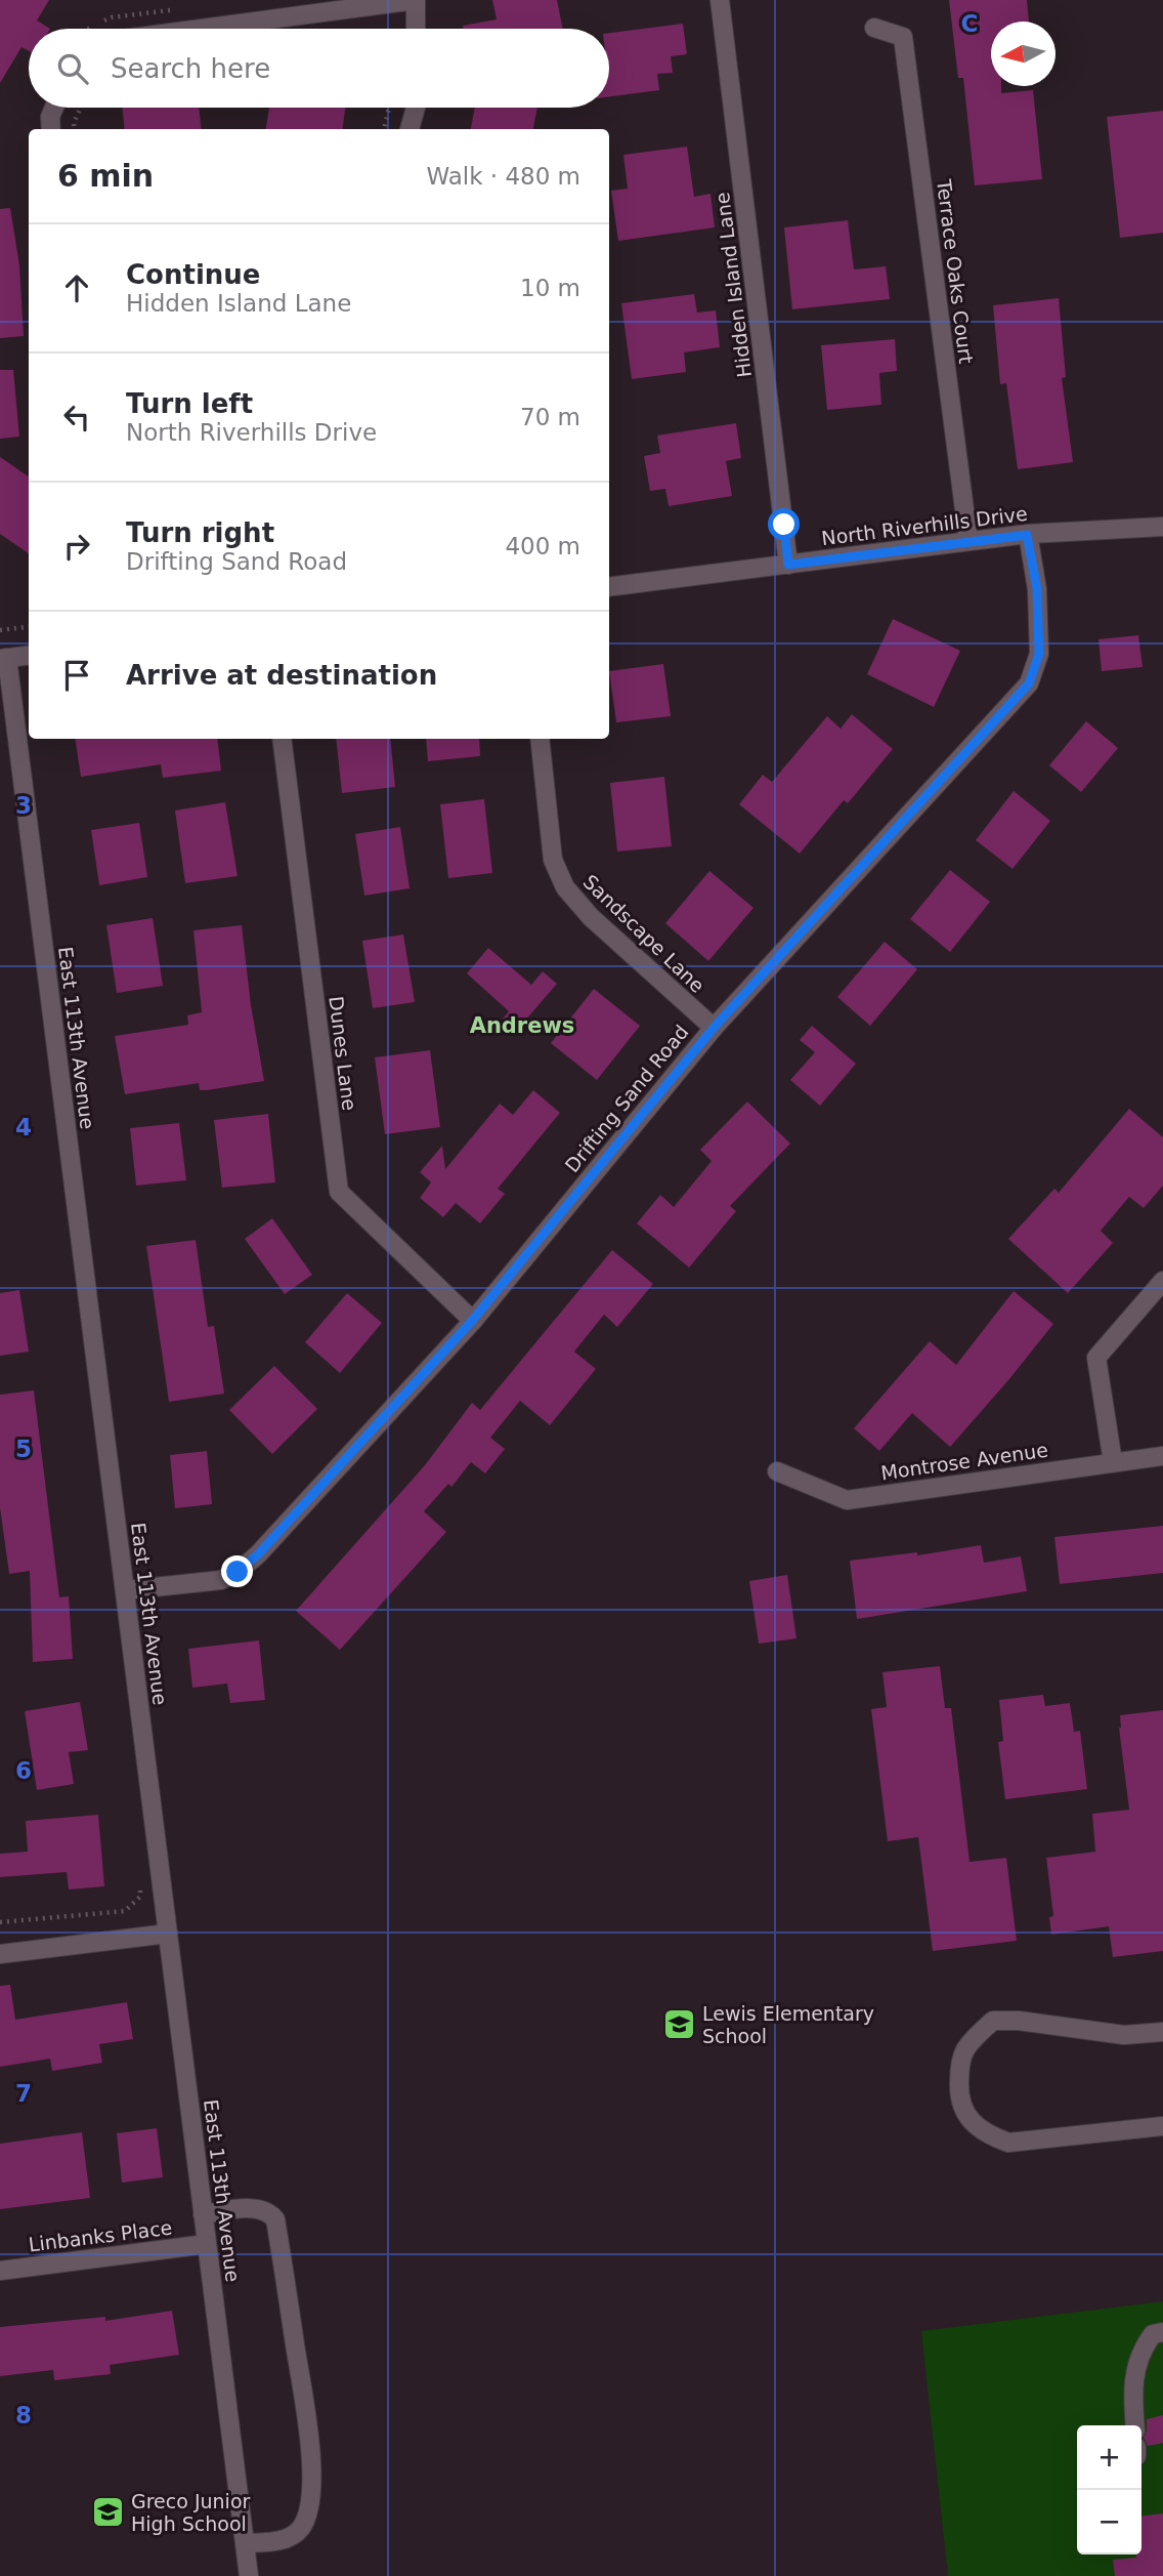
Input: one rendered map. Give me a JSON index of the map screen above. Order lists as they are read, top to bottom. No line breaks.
{"streets":{"street":["Terrace Oaks Court","Hidden Island Lane","North Riverhills Drive","Sandscape Lane","East 113th Avenue","Dunes Lane","Drifting Sand Road","Montrose Avenue","Linbanks Place"]},"crossings":[["Terrace Oaks Court","North Riverhills Drive"],["Hidden Island Lane","North Riverhills Drive"],["North Riverhills Drive","Drifting Sand Road"],["Sandscape Lane","Drifting Sand Road"],["East 113th Avenue","Drifting Sand Road"],["East 113th Avenue","Linbanks Place"],["Dunes Lane","Drifting Sand Road"]],"districts":["Andrews"],"places":{"school or university":["Lewis Elementary School","Greco Junior High School"]},"north":"left","page":{"search":"Search here","heading":["6 min","Walk · 480 m"],"list":[["Continue","Hidden Island Lane","10 m"],["Turn left","North Riverhills Drive","70 m"],["Turn right","Drifting Sand Road","400 m"],"Arrive at destination"],"map_buttons":["+","−"]},"grid":{"columns":["C"],"rows":["3","4","5","6","7","8"]}}
